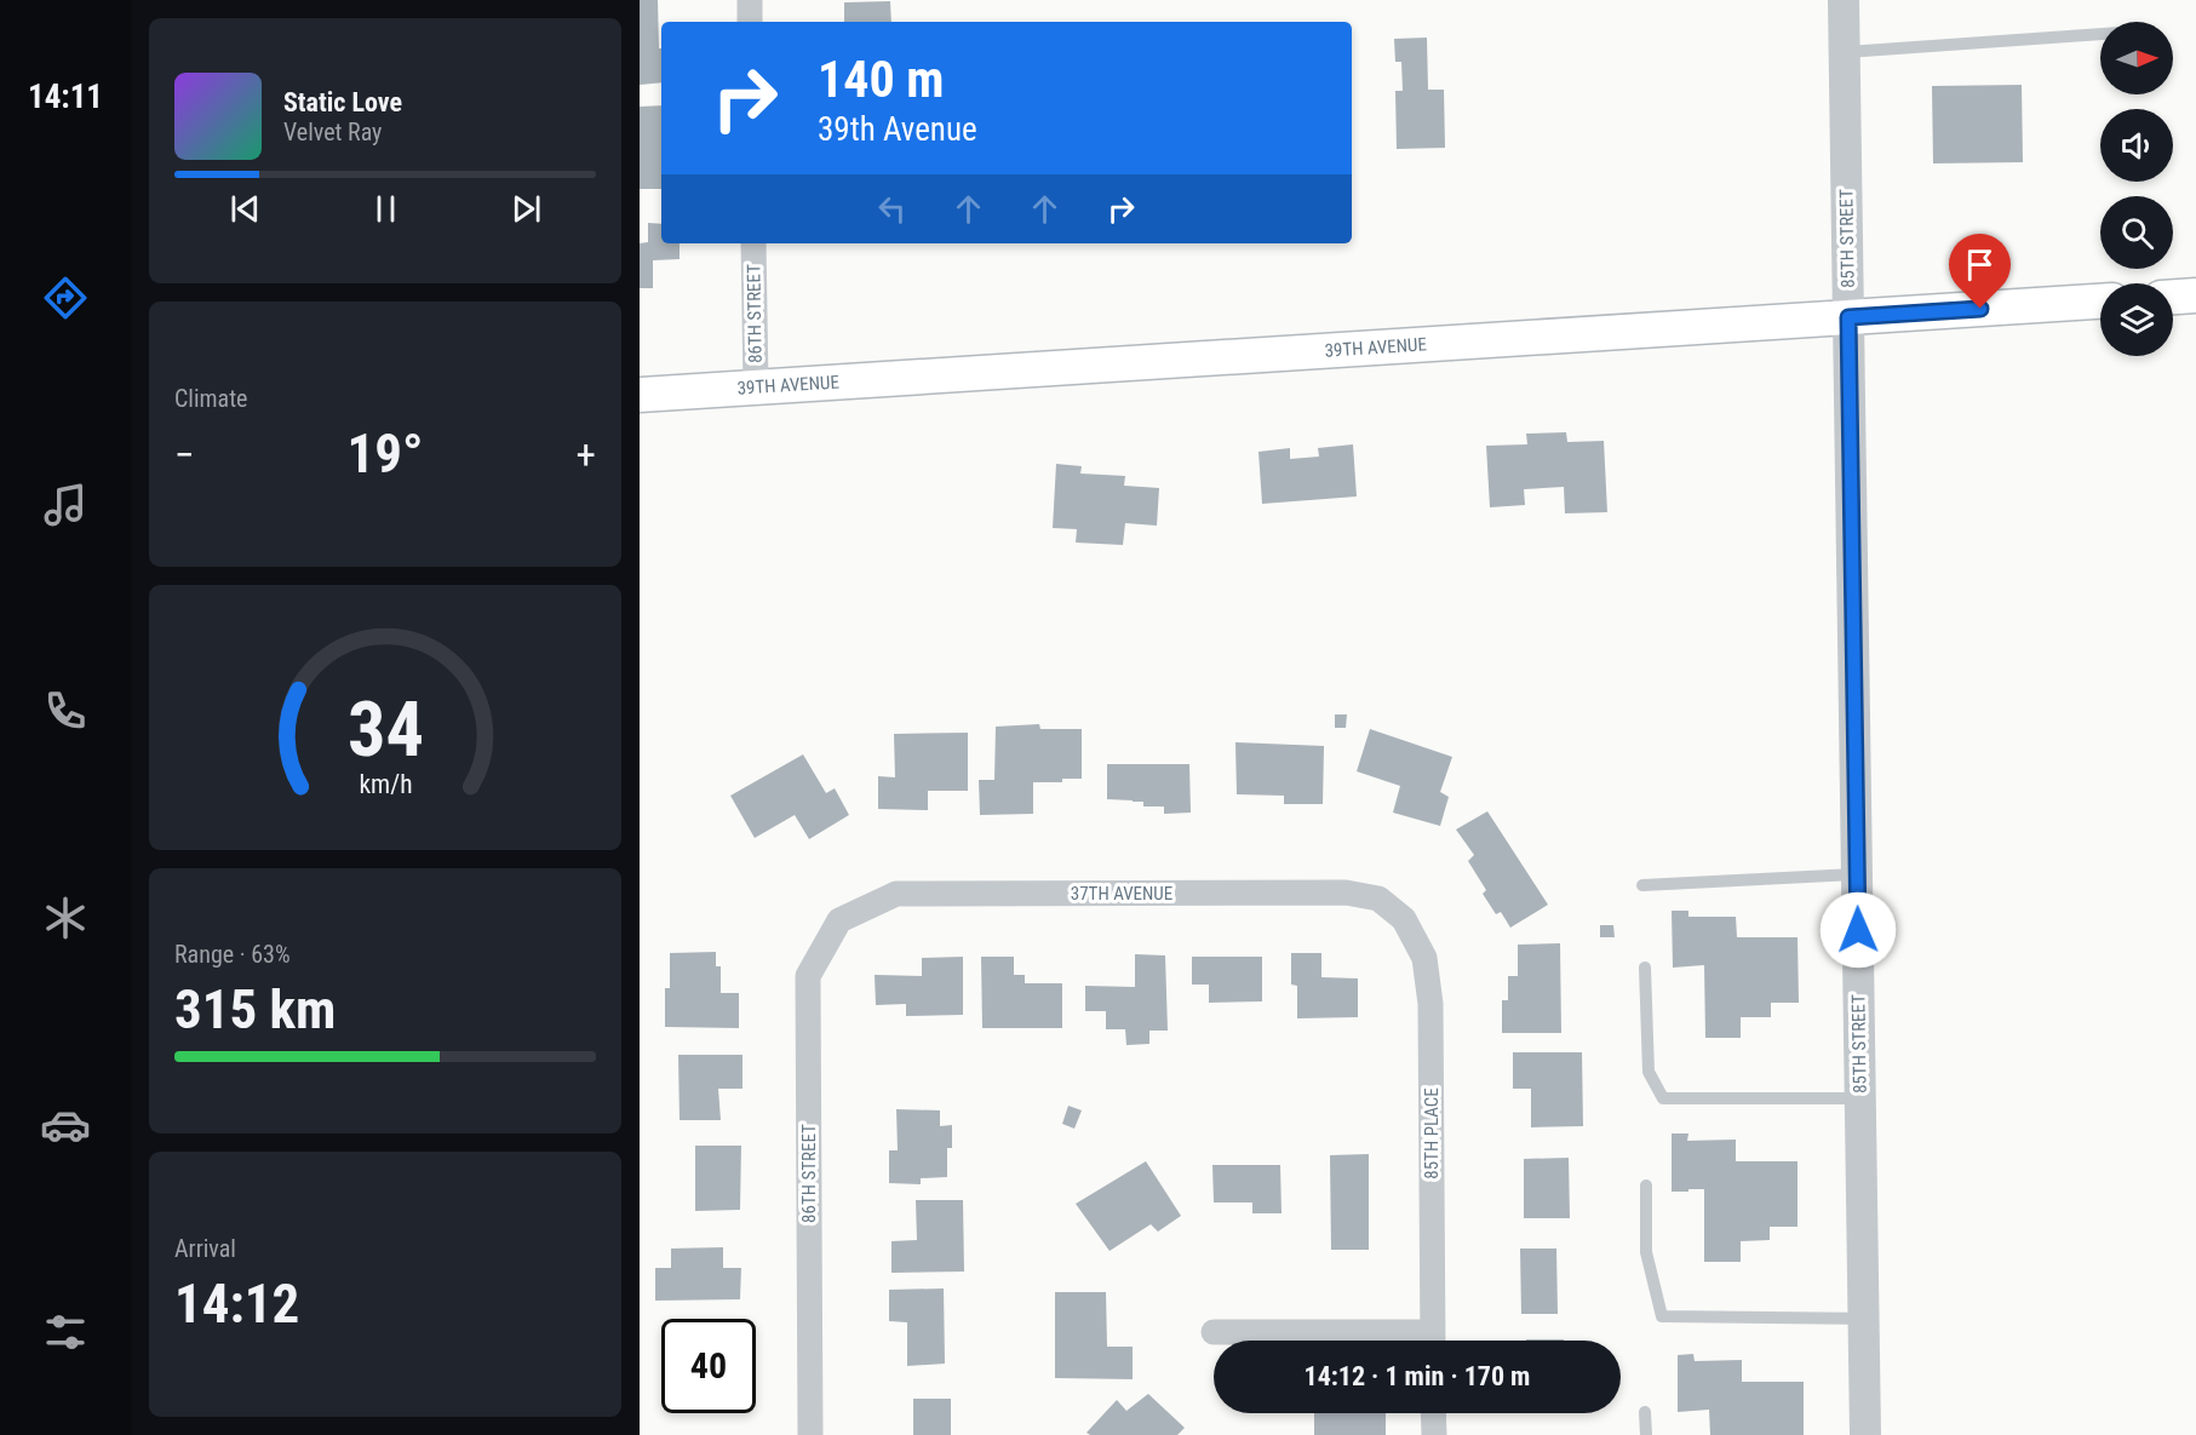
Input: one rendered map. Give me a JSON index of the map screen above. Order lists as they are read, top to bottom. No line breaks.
{"streets":{"main road":["39TH AVENUE"],"street":["85TH STREET","86TH STREET","37TH AVENUE","85TH PLACE"]},"crossings":[["85TH STREET","39TH AVENUE"],["86TH STREET","39TH AVENUE"],["86TH STREET","37TH AVENUE"],["37TH AVENUE","85TH PLACE"]],"north":"right","page":{"tabs":"14:11","turn":["140 m","39th Avenue"],"song":["Static Love","Velvet Ray"],"tile":["Climate",["Range · 63%","315 km"],["Arrival","14:12"]],"heat":["−","19°","+"],"limit":"40","trip":"14:12 · 1 min · 170 m","gauge":["34","km/h"]}}
